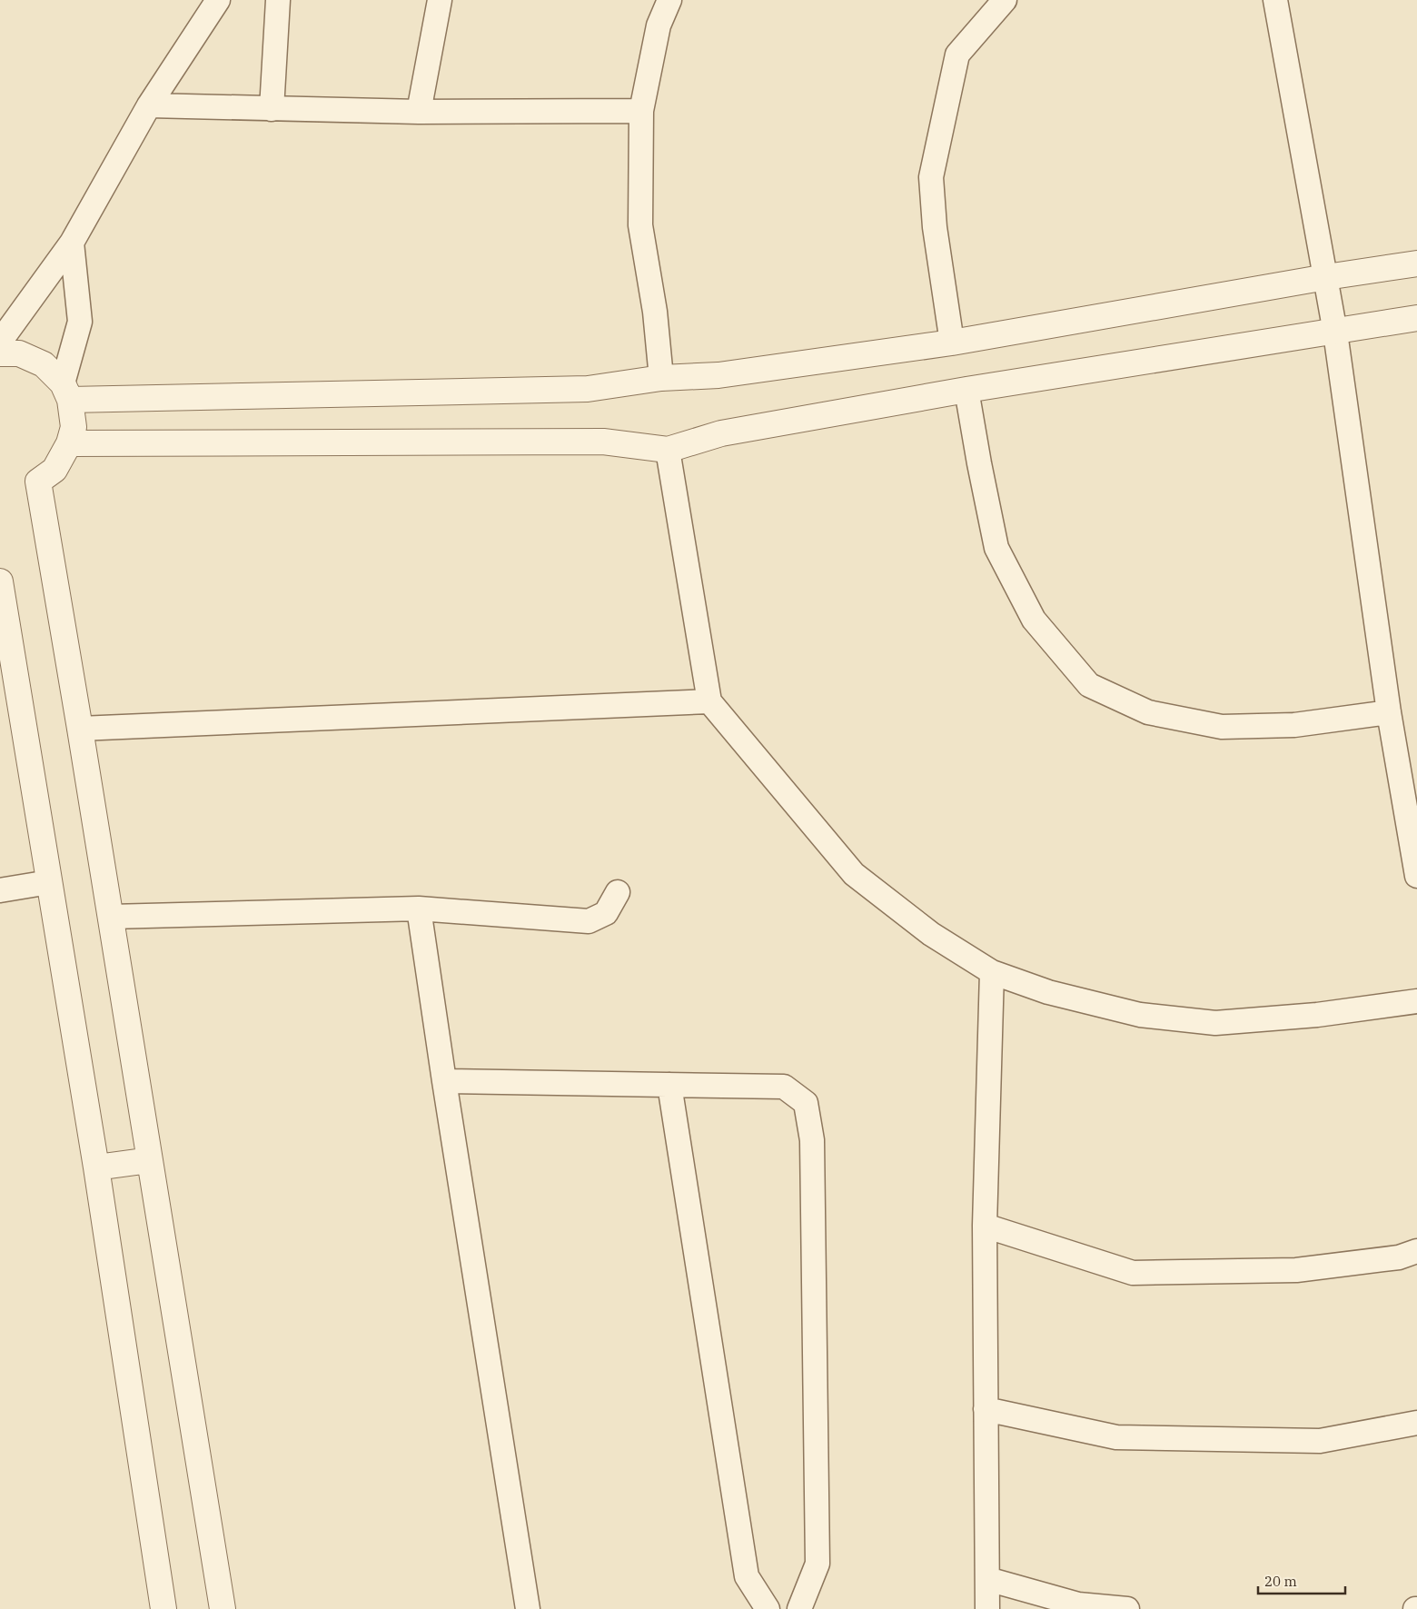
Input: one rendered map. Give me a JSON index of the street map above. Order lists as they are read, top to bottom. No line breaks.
{"scale_bar":"20 m"}
